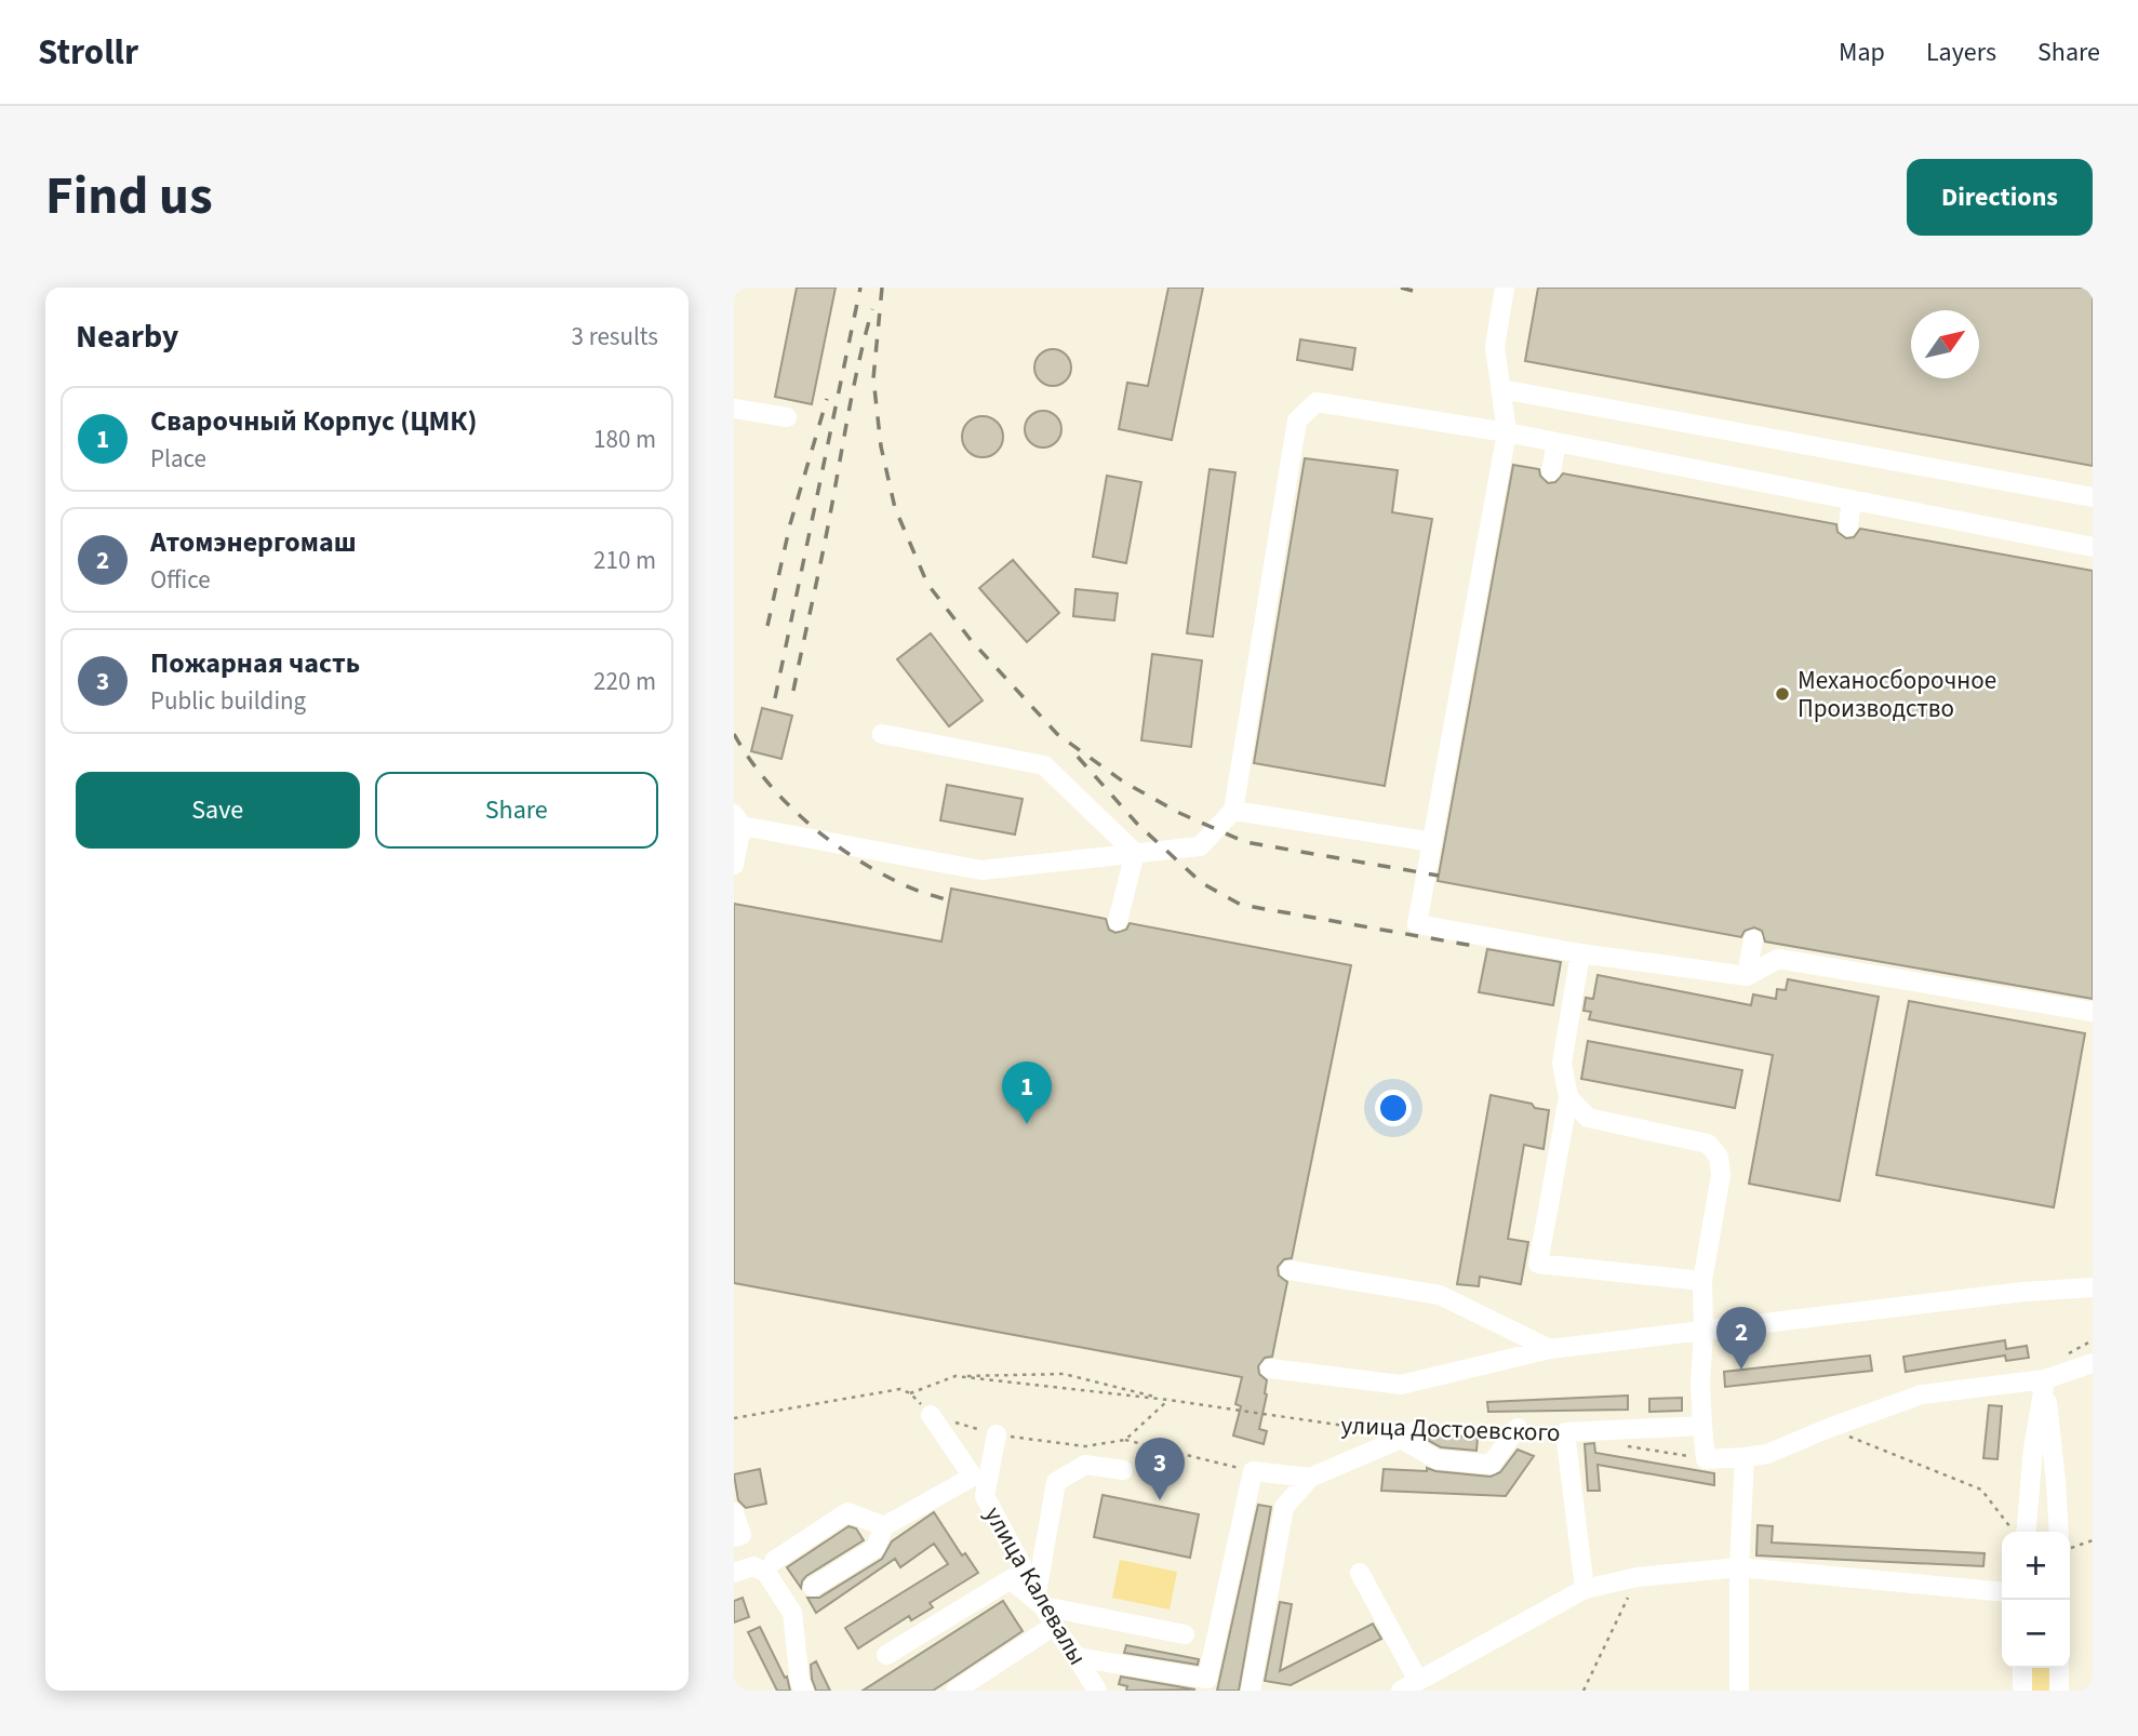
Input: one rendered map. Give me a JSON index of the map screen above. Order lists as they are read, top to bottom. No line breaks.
{"streets":{"street":["улица Калевалы"],"path":["улица Достоевского"]},"places":["Механосборочное Производство"],"north":"top right","page":{"header":"Strollr","nav":["Map","Layers","Share"],"title":"Find us","buttons":["Directions",["Save","Share"]],"heading":["Nearby","3 results"],"list":[{"mark":"1","name":"Сварочный Корпус (ЦМК)","note":"Place","value":"180 m"},{"mark":"2","name":"Атомэнергомаш","note":"Office","value":"210 m"},{"mark":"3","name":"Пожарная часть","note":"Public building","value":"220 m"}],"pins":["1","2","3"],"map_buttons":["+","−"]}}
